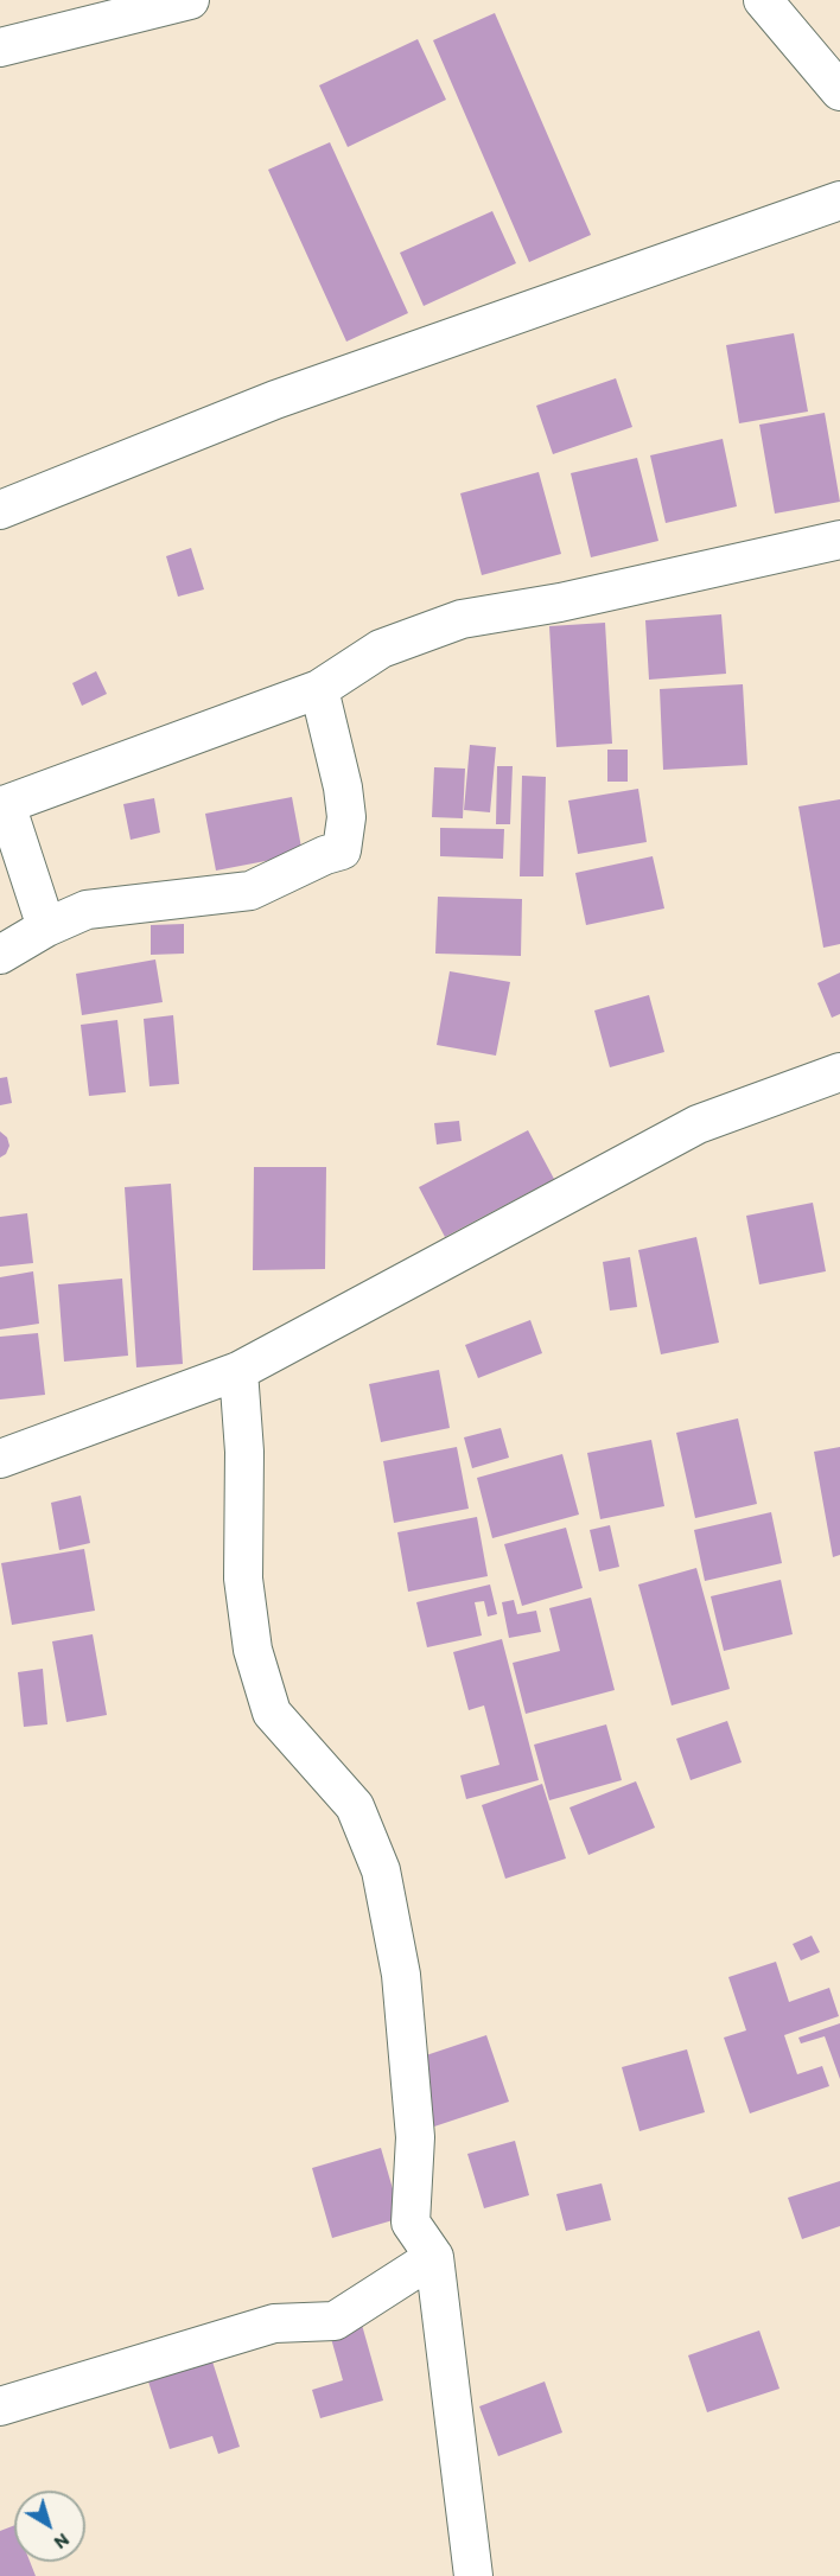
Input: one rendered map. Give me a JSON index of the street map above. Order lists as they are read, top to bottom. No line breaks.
{"north":"bottom right"}
